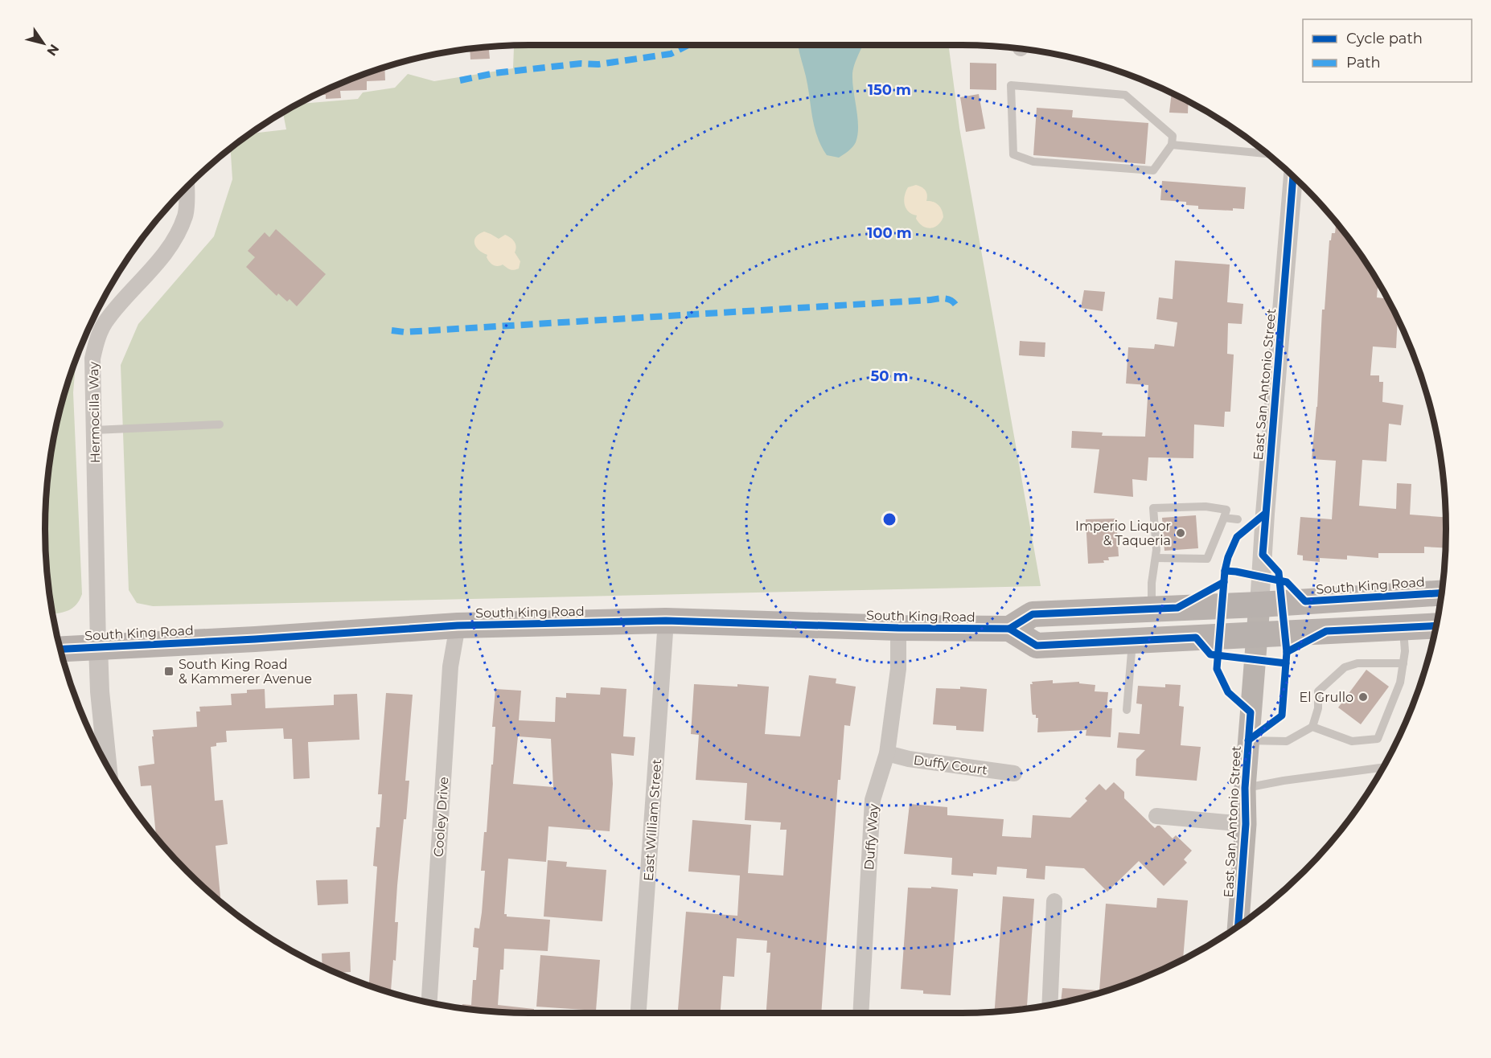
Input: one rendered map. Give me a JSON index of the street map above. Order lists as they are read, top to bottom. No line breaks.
{"streets":{"main road":["East San Antonio Street","South King Road"],"street":["Hermocilla Way","Duffy Court","Cooley Drive","East William Street","Duffy Way"]},"crossings":[["East San Antonio Street","South King Road"],["Hermocilla Way","South King Road"],["South King Road","Cooley Drive"],["South King Road","East William Street"],["South King Road","Duffy Way"],["Duffy Court","Duffy Way"]],"places":{"other":["Imperio Liquor & Taqueria","El Grullo"],"transit":["South King Road & Kammerer Avenue"]},"legend":["Cycle path","Path"],"north":"bottom right","rings":["150 m","100 m","50 m"]}
